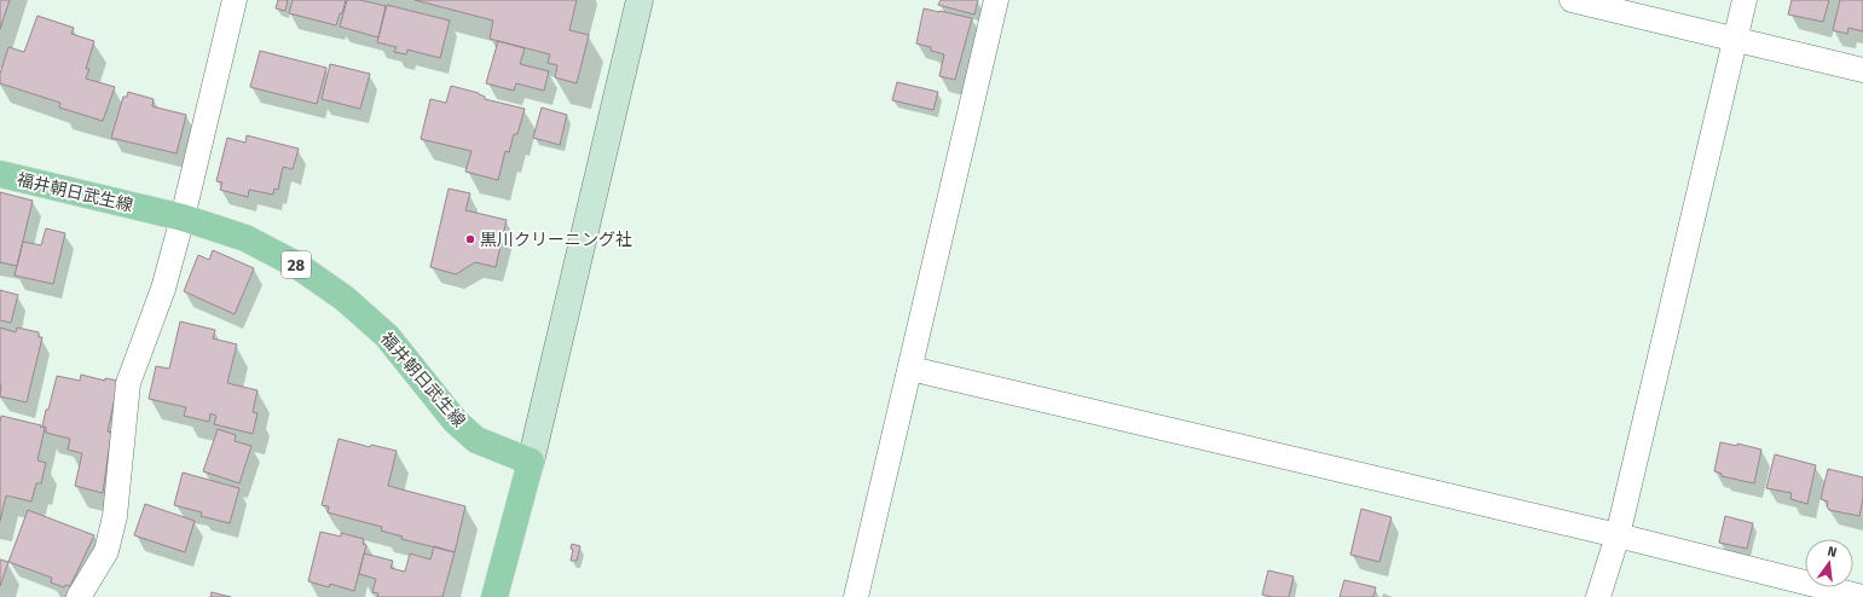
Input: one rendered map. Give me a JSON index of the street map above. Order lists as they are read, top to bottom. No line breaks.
{"streets":{"main road":["福井朝日武生線","28"]},"places":["黒川クリーニング社"],"north":"top"}
